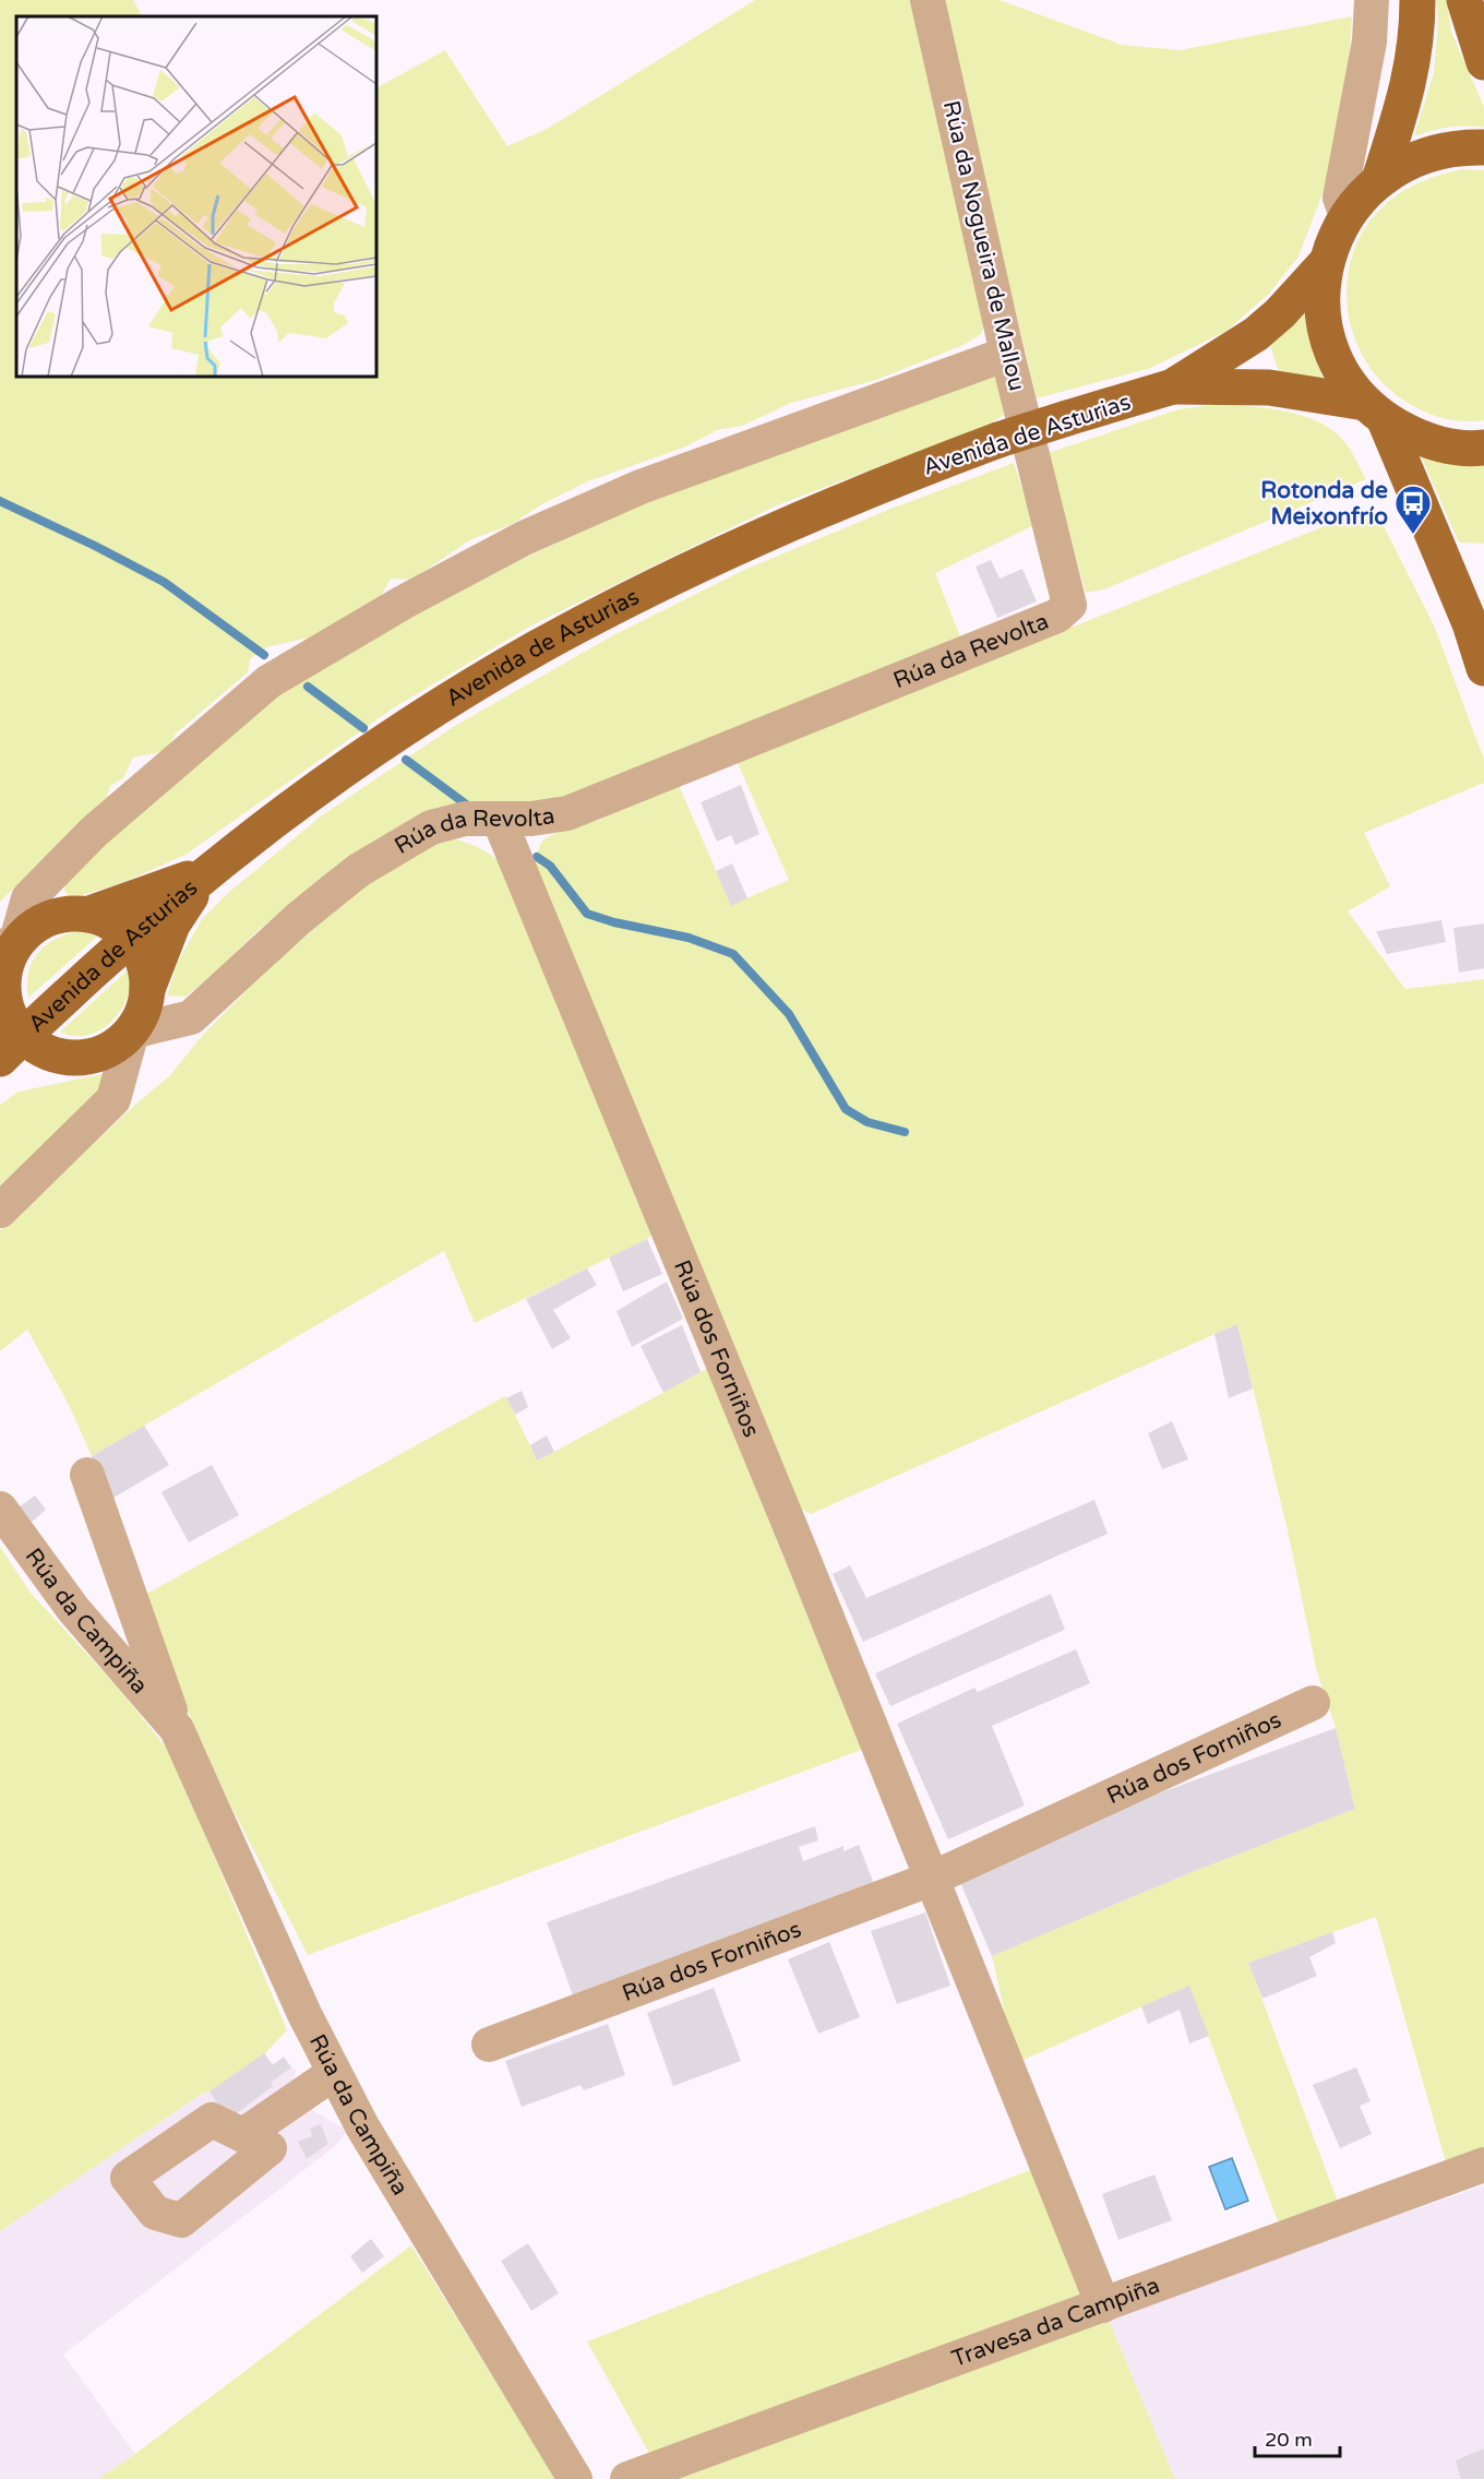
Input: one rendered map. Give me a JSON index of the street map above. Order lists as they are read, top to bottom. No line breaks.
{"streets":{"main road":["Avenida de Asturias"],"street":["Rúa da Nogueira de Mallou","Rúa da Revolta","Rúa dos Forniños","Rúa da Campiña","Travesa da Campiña"]},"crossings":[["Rúa da Nogueira de Mallou","Rúa da Revolta"],["Rúa da Revolta","Rúa dos Forniños"],["Rúa dos Forniños","Travesa da Campiña"]],"places":{"bus stop":["Rotonda de Meixonfrío"]},"scale_bar":"20 m"}
